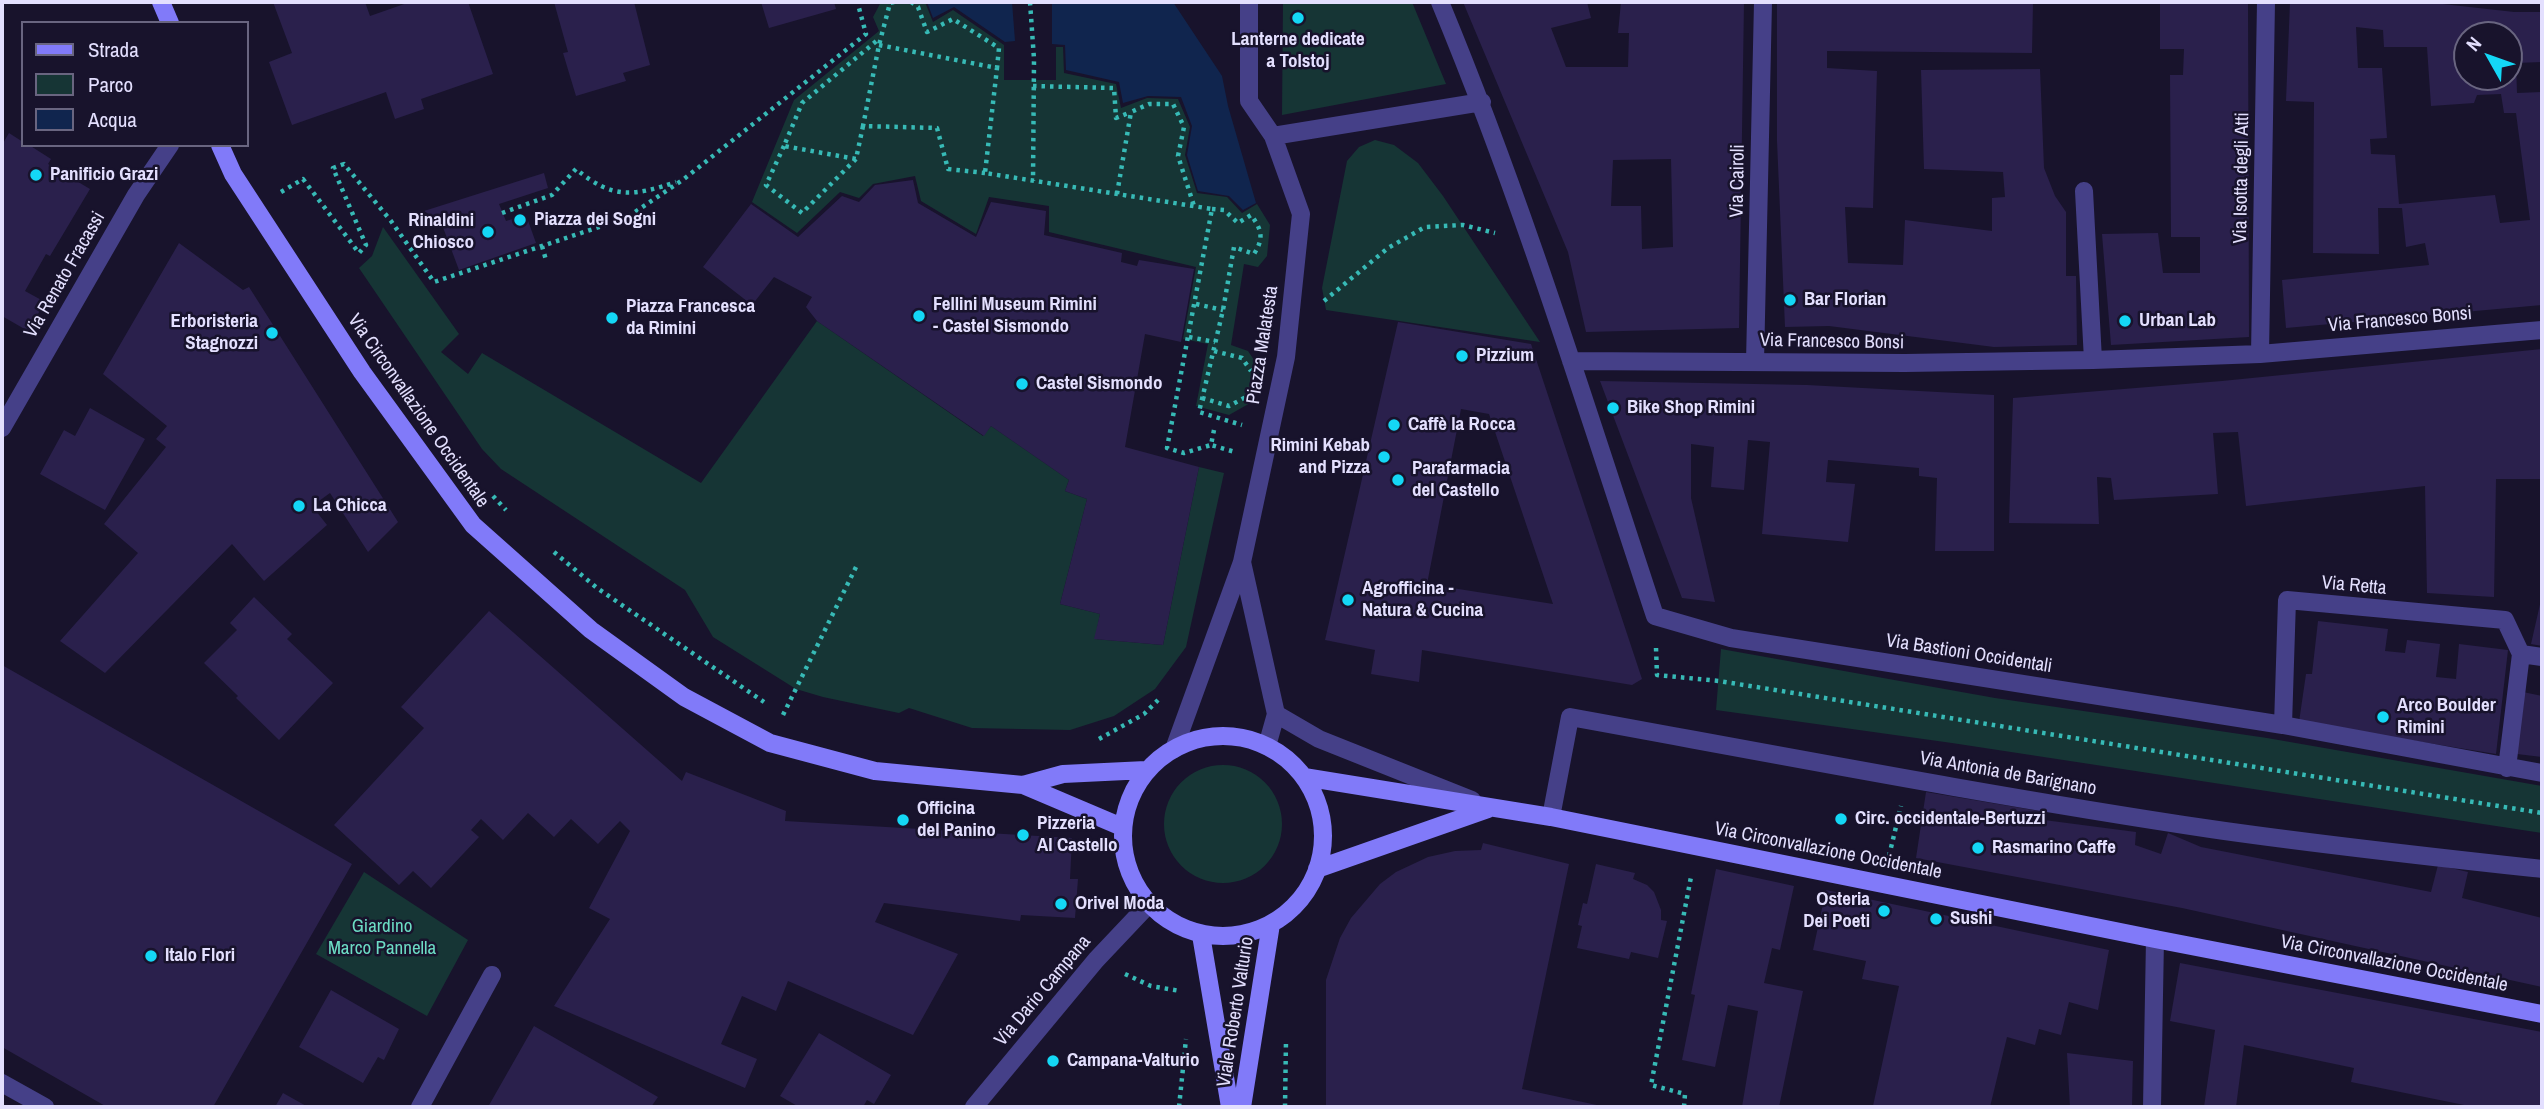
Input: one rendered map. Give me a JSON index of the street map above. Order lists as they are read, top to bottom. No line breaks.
{"streets":{"street":["Via Isotta degli Atti","Via Cairoli","Via Renato Fracassi","Via Francesco Bonsi","Piazza Malatesta","Via Circonvallazione Occidentale","Via Retta","Via Bastioni Occidentali","Via Antonia de Barignano","Via Dario Campana","Viale Roberto Valturio"]},"crossings":[["Via Isotta degli Atti","Via Francesco Bonsi"],["Via Cairoli","Via Francesco Bonsi"],["Piazza Malatesta","Via Circonvallazione Occidentale"],["Piazza Malatesta","Via Dario Campana"],["Piazza Malatesta","Viale Roberto Valturio"],["Via Circonvallazione Occidentale","Via Antonia de Barignano"],["Via Circonvallazione Occidentale","Via Dario Campana"],["Via Circonvallazione Occidentale","Viale Roberto Valturio"],["Via Retta","Via Bastioni Occidentali"],["Via Dario Campana","Viale Roberto Valturio"]],"parks":["Giardino Marco Pannella"],"places":["Lanterne dedicate a Tolstoj","Panificio Grazi","Piazza dei Sogni","Rinaldini Chiosco","Bar Florian","Fellini Museum Rimini - Castel Sismondo","Piazza Francesca da Rimini","Urban Lab","Erboristeria Stagnozzi","Pizzium","Castel Sismondo","Bike Shop Rimini","Caffè la Rocca","Rimini Kebab and Pizza","Parafarmacia del Castello","La Chicca","Agrofficina - Natura & Cucina","Arco Boulder Rimini","Circ. occidentale-Bertuzzi","Officina del Panino","Pizzeria Al Castello","Rasmarino Caffe","Orivel Moda","Osteria Dei Poeti","Sushi","Italo Flori","Campana-Valturio"],"legend":["Strada","Parco","Acqua"],"north":"top left"}
